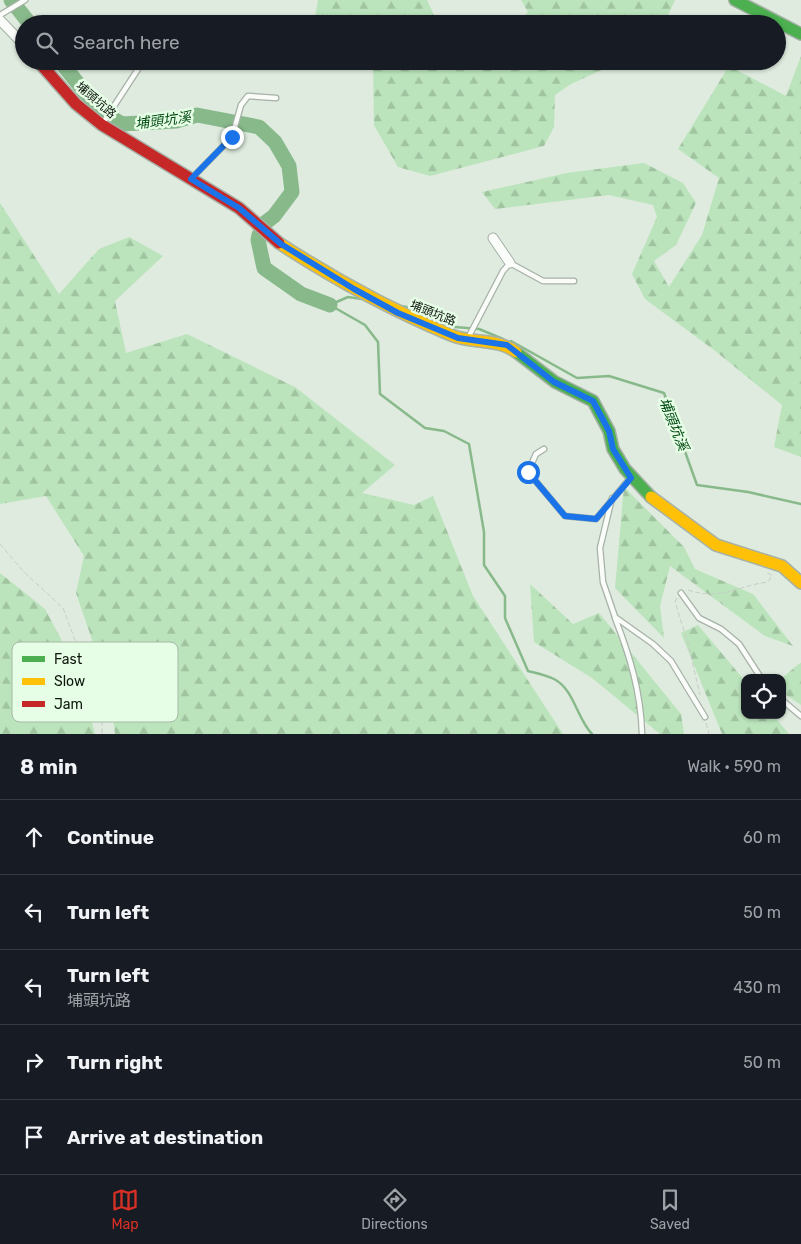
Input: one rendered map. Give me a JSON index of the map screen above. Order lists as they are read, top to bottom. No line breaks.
{"streets":{"street":["埔頭坑路"]},"water":["埔頭坑溪"],"legend":["Fast","Slow","Jam"],"page":{"search":"Search here","heading":["8 min","Walk · 590 m"],"list":[["Continue","60 m"],["Turn left","50 m"],["Turn left","埔頭坑路","430 m"],["Turn right","50 m"],"Arrive at destination"],"nav":["Map","Directions","Saved"]}}
